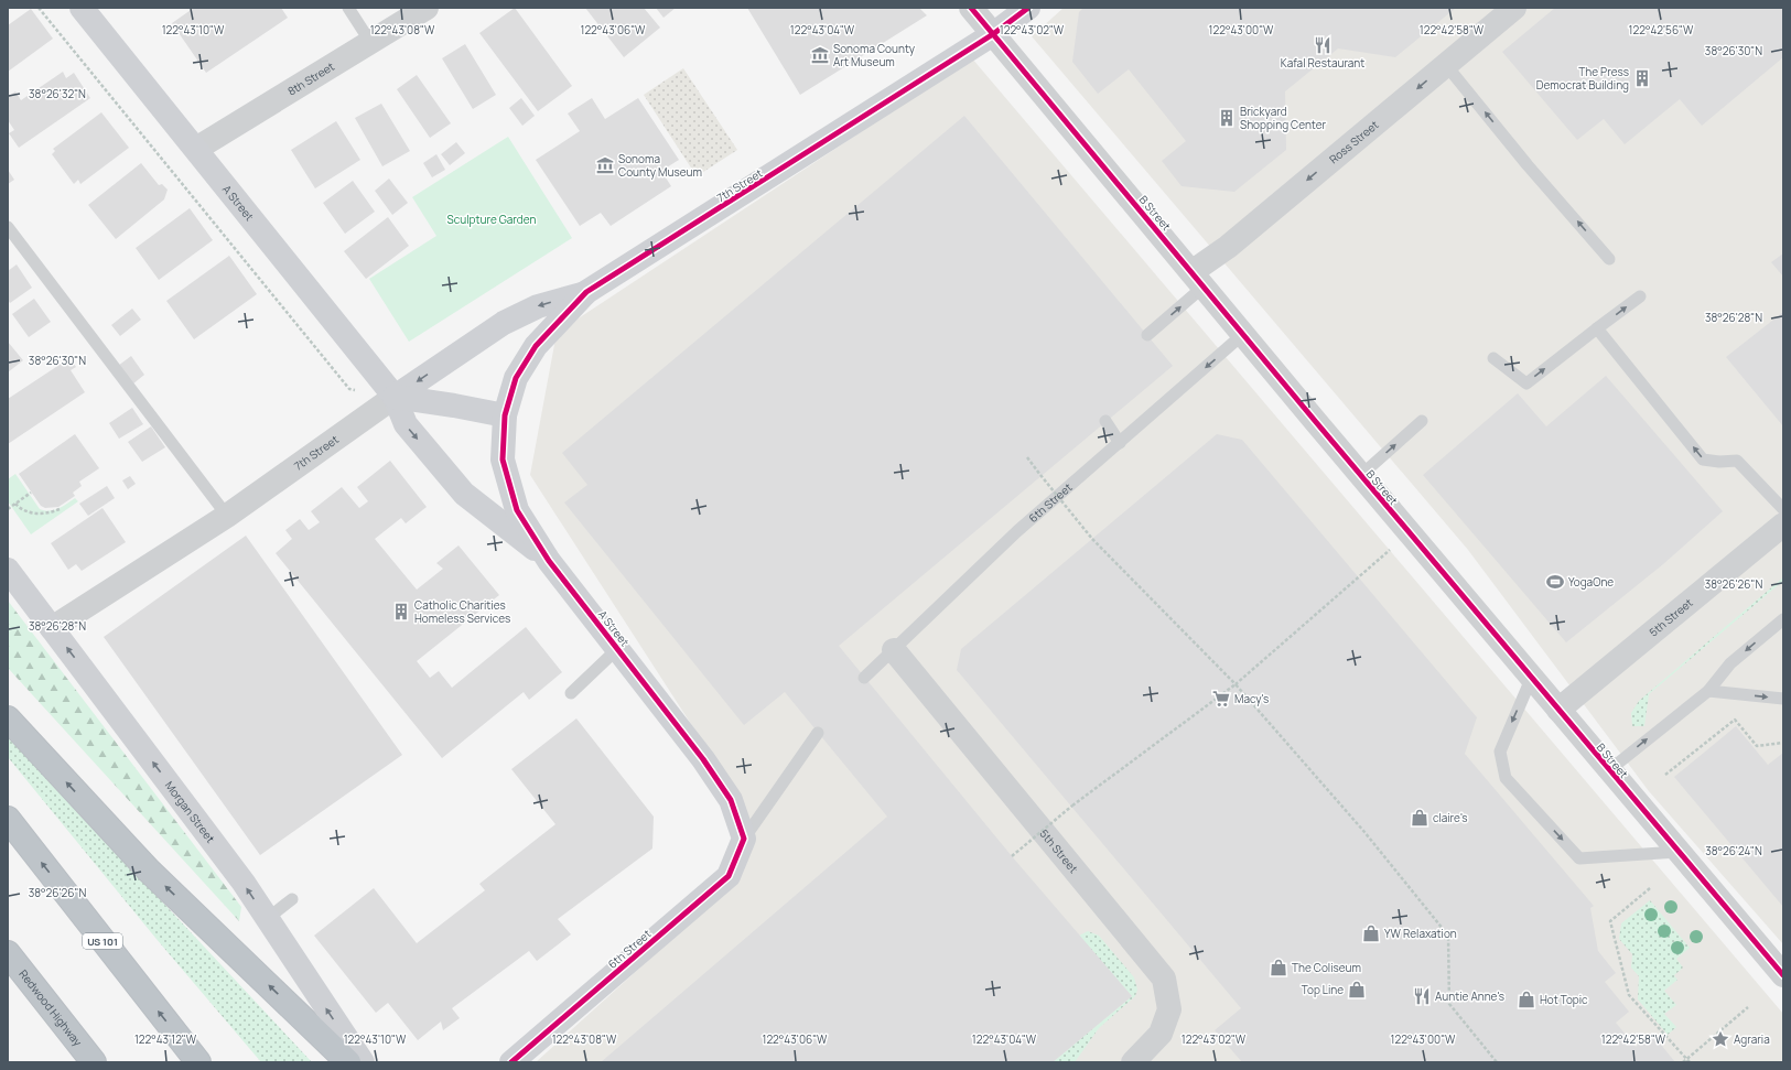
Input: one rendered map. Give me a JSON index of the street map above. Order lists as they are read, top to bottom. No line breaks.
{"streets":{"highway":["US 101","Redwood Highway"],"street":["8th Street","Ross Street","7th Street","A Street","B Street","6th Street","5th Street","Morgan Street"]},"crossings":[["8th Street","A Street"],["Ross Street","B Street"],["7th Street","A Street"],["7th Street","B Street"],["7th Street","Morgan Street"],["A Street","6th Street"],["B Street","6th Street"],["B Street","5th Street"],["6th Street","5th Street"]],"one_way":["Ross Street","Morgan Street"],"parks":["Sculpture Garden"],"places":{"restaurant":["Kafal Restaurant","Auntie Anne's"],"museum":["Sonoma County Art Museum","Sonoma County Museum"],"building":["The Press Democrat Building","Brickyard Shopping Center","Catholic Charities Homeless Services"],"sports":["YogaOne"],"supermarket":["Macy's"],"shop":["claire's","YW Relaxation","The Coliseum","Top Line","Hot Topic"],"place":["Agraria"]},"coordinates":["122°43'10\"W","122°43'08\"W","122°43'06\"W","122°43'04\"W","122°43'02\"W","122°43'00\"W","122°42'58\"W","122°42'56\"W","38°26'30\"N","38°26'32\"N","38°26'28\"N","38°26'26\"N","38°26'24\"N","122°43'12\"W"]}
